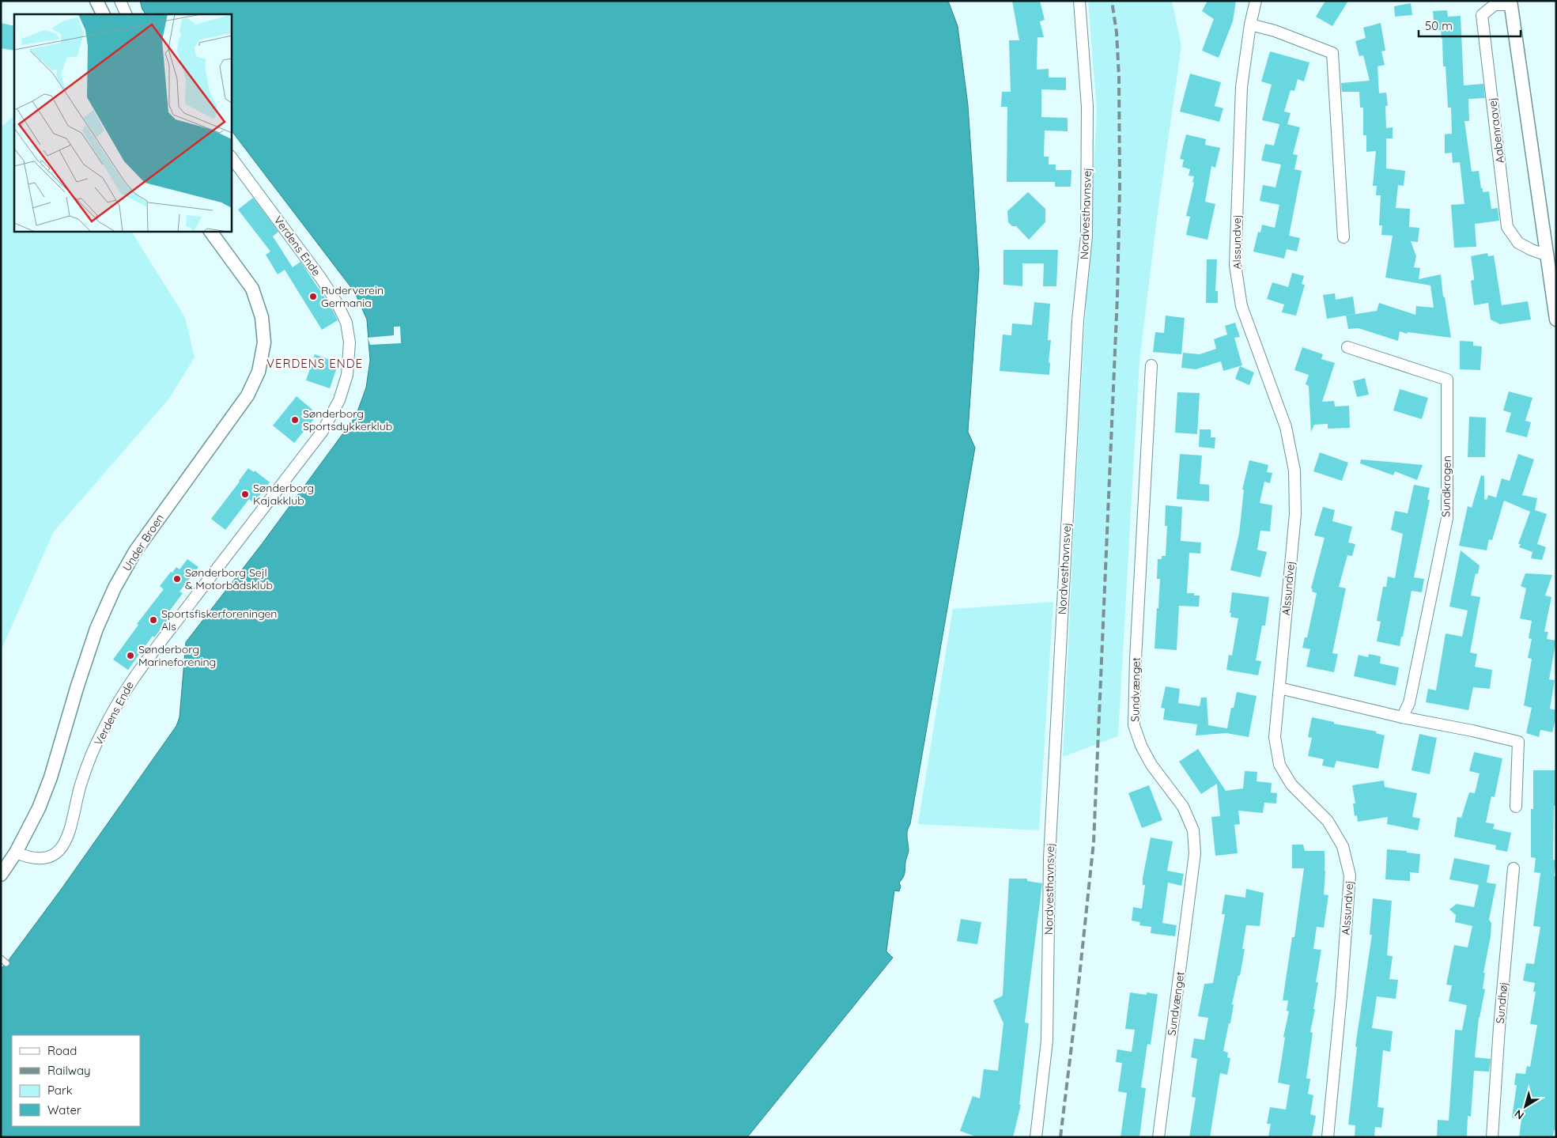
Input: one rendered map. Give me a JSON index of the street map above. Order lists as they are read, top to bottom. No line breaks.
{"streets":{"street":["Aabenraavej","Nordvesthavnsvej","Alssundvej","Verdens Ende","Sundkrogen","Under Broen","Sundvænget","Sundhøj"]},"crossings":[["Verdens Ende","Under Broen"]],"districts":["VERDENS ENDE"],"places":["Ruderverein Germania","Sønderborg Sportsdykkerklub","Sønderborg Kajakklub","Sønderborg Sejl & Motorbådsklub","Sportsfiskerforeningen Als","Sønderborg Marineforening"],"legend":["Road","Railway","Park","Water"],"scale_bar":"50 m","north":"bottom left"}
